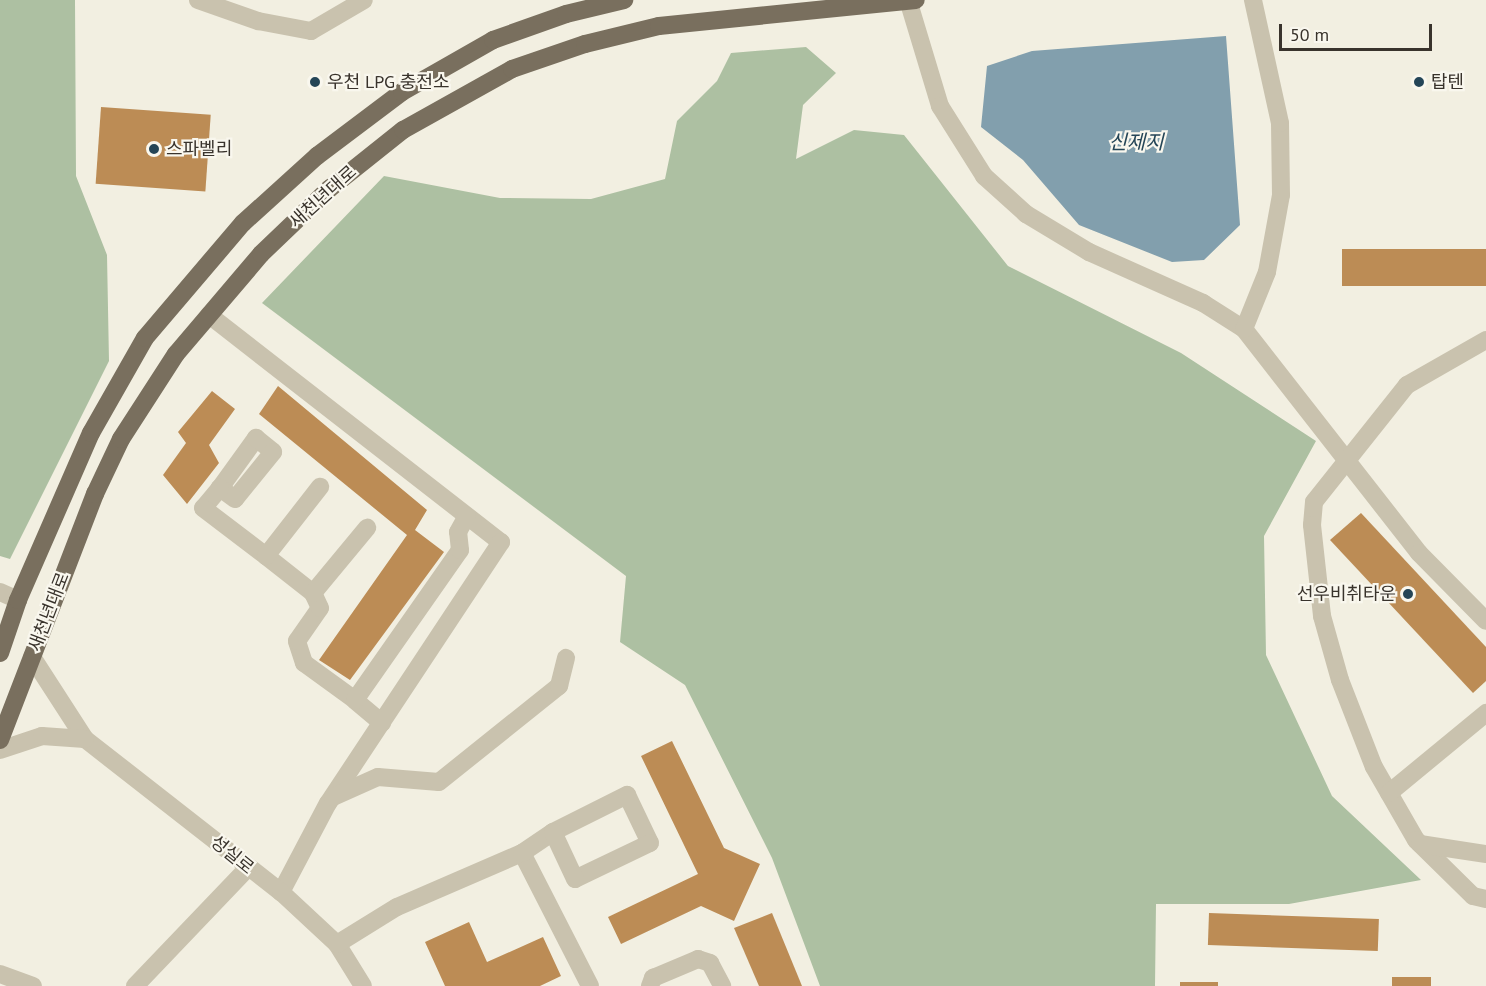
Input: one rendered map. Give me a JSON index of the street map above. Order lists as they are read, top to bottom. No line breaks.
{"streets":{"main road":["새천년대로"],"street":["성실로"]},"crossings":[["새천년대로","성실로"]],"water":["신제지"],"places":["우천 LPG 충전소","탑텐","스파벨리","선우비취타운"],"scale_bar":"50 m"}
